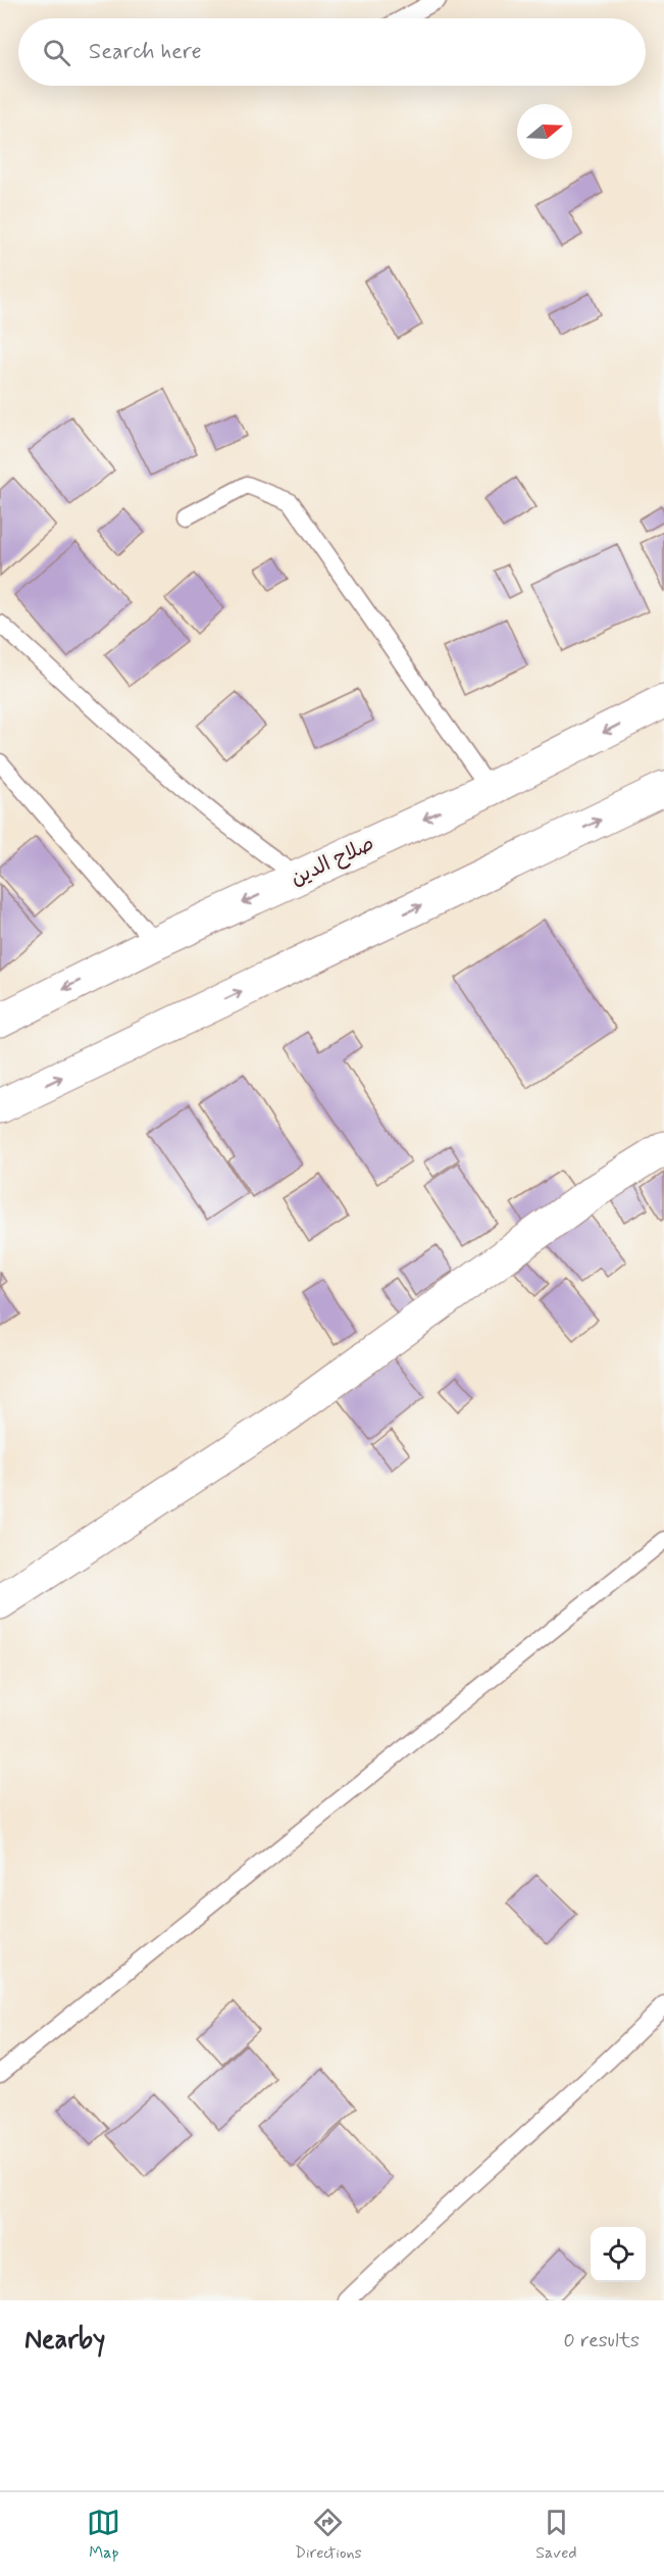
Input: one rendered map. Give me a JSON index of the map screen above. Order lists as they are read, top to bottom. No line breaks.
{"streets":{"main road":["صلاح الدين"]},"north":"right","page":{"search":"Search here","heading":["Nearby","0 results"],"nav":["Map","Directions","Saved"]}}
